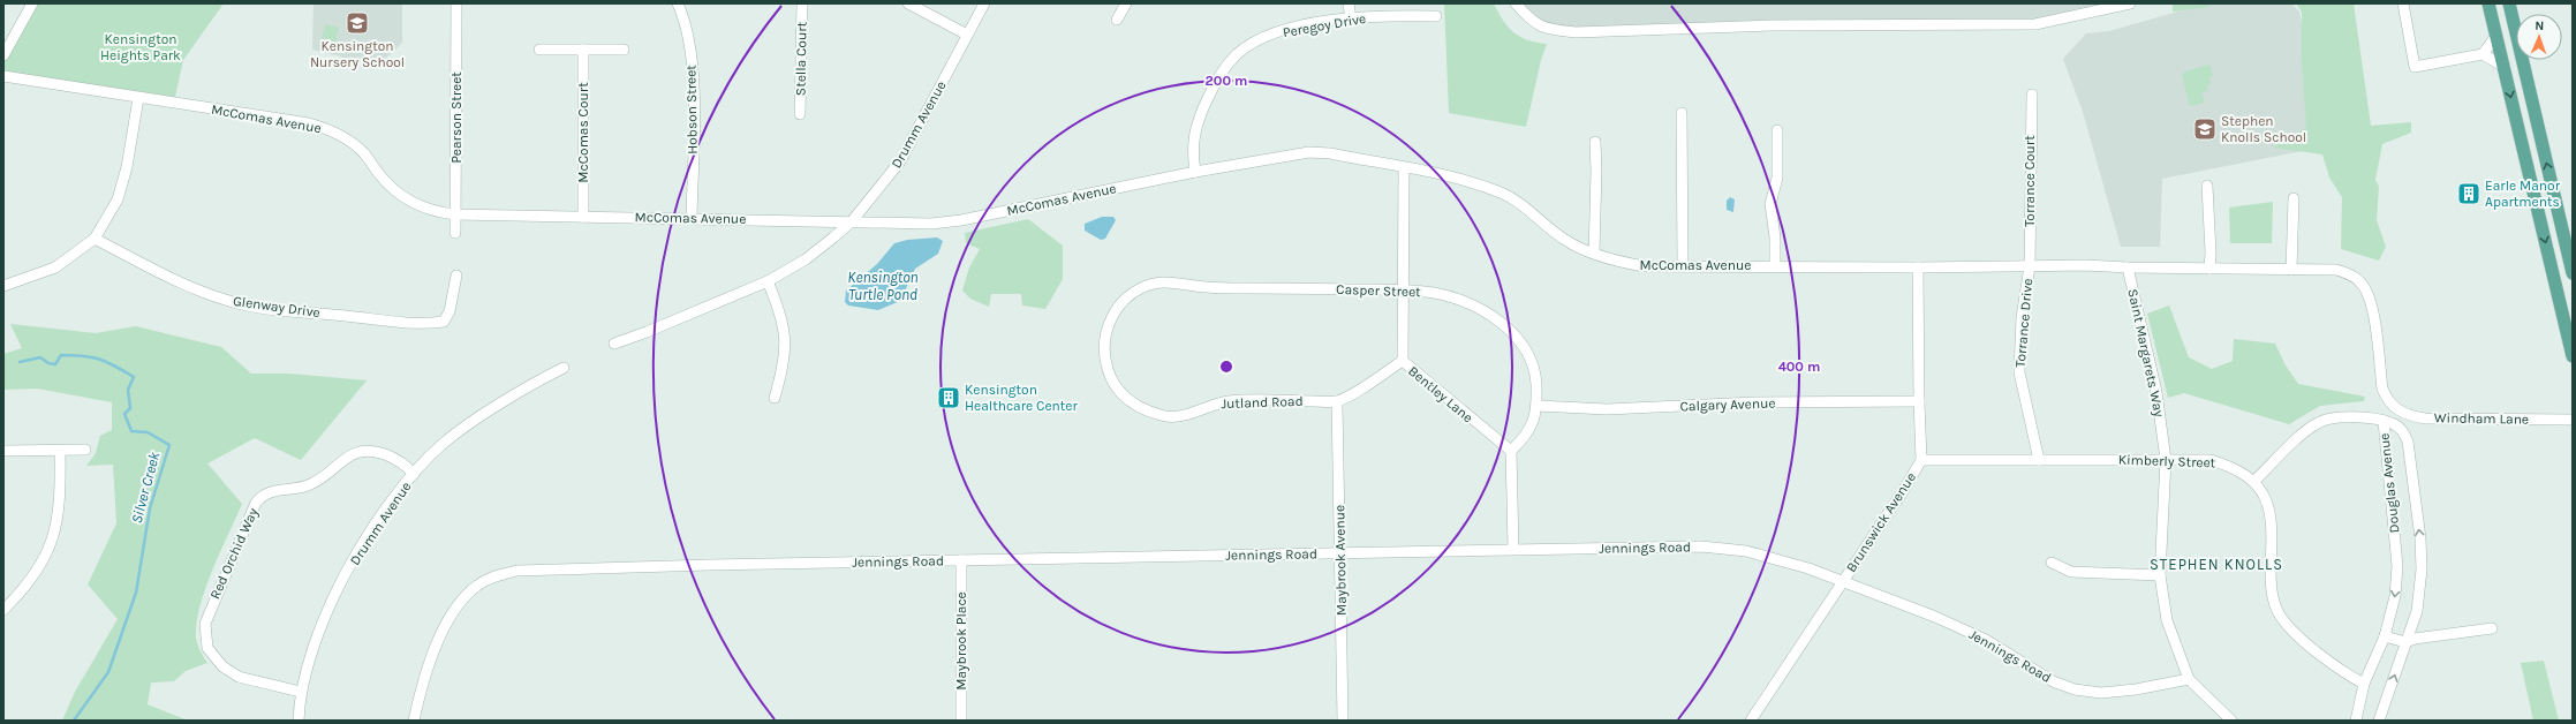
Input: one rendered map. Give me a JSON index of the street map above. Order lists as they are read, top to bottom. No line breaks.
{"streets":{"street":["Peregoy Drive","Stella Court","Hobson Street","Pearson Street","McComas Avenue","Drumm Avenue","McComas Court","Torrance Court","Casper Street","Glenway Drive","Torrance Drive","Saint Margarets Way","Bentley Lane","Jutland Road","Calgary Avenue","Windham Lane","Kimberly Street","Douglas Avenue","Brunswick Avenue","Jennings Road","Red Orchid Way","Maybrook Avenue","Maybrook Place"]},"crossings":[["Peregoy Drive","McComas Avenue"],["Hobson Street","McComas Avenue"],["Pearson Street","McComas Avenue"],["McComas Avenue","Drumm Avenue"],["McComas Avenue","McComas Court"],["McComas Avenue","Torrance Court"],["McComas Avenue","Torrance Drive"],["McComas Avenue","Saint Margarets Way"],["McComas Avenue","Bentley Lane"],["McComas Avenue","Brunswick Avenue"],["Drumm Avenue","Red Orchid Way"],["Torrance Court","Torrance Drive"],["Casper Street","Bentley Lane"],["Casper Street","Jutland Road"],["Casper Street","Calgary Avenue"],["Torrance Drive","Kimberly Street"],["Saint Margarets Way","Kimberly Street"],["Saint Margarets Way","Jennings Road"],["Jutland Road","Maybrook Avenue"],["Calgary Avenue","Brunswick Avenue"],["Kimberly Street","Brunswick Avenue"],["Brunswick Avenue","Jennings Road"],["Jennings Road","Maybrook Avenue"],["Jennings Road","Maybrook Place"]],"districts":["STEPHEN KNOLLS"],"water":["Kensington Turtle Pond","Silver Creek"],"parks":["Kensington Heights Park"],"places":{"school or university":["Kensington Nursery School","Stephen Knolls School"],"building":["Earle Manor Apartments","Kensington Healthcare Center"]},"north":"top","rings":["200 m","400 m"]}
